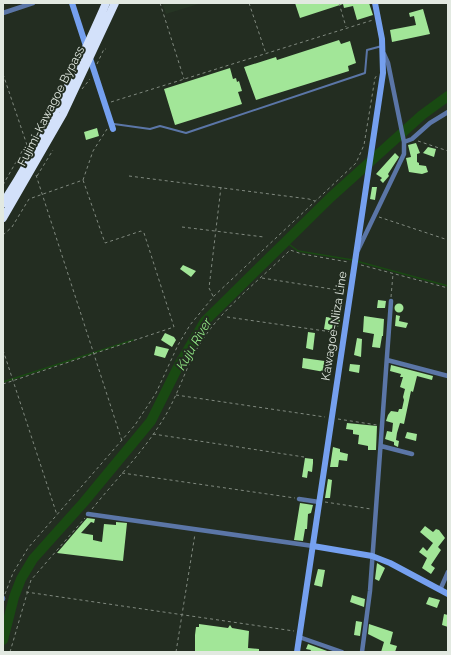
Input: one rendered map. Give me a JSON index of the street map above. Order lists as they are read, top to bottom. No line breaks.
{"streets":{"highway":["Fujimi-Kawagoe Bypass"],"main road":["Kawagoe-Niiza Line"]},"water":["Kuju River"]}
